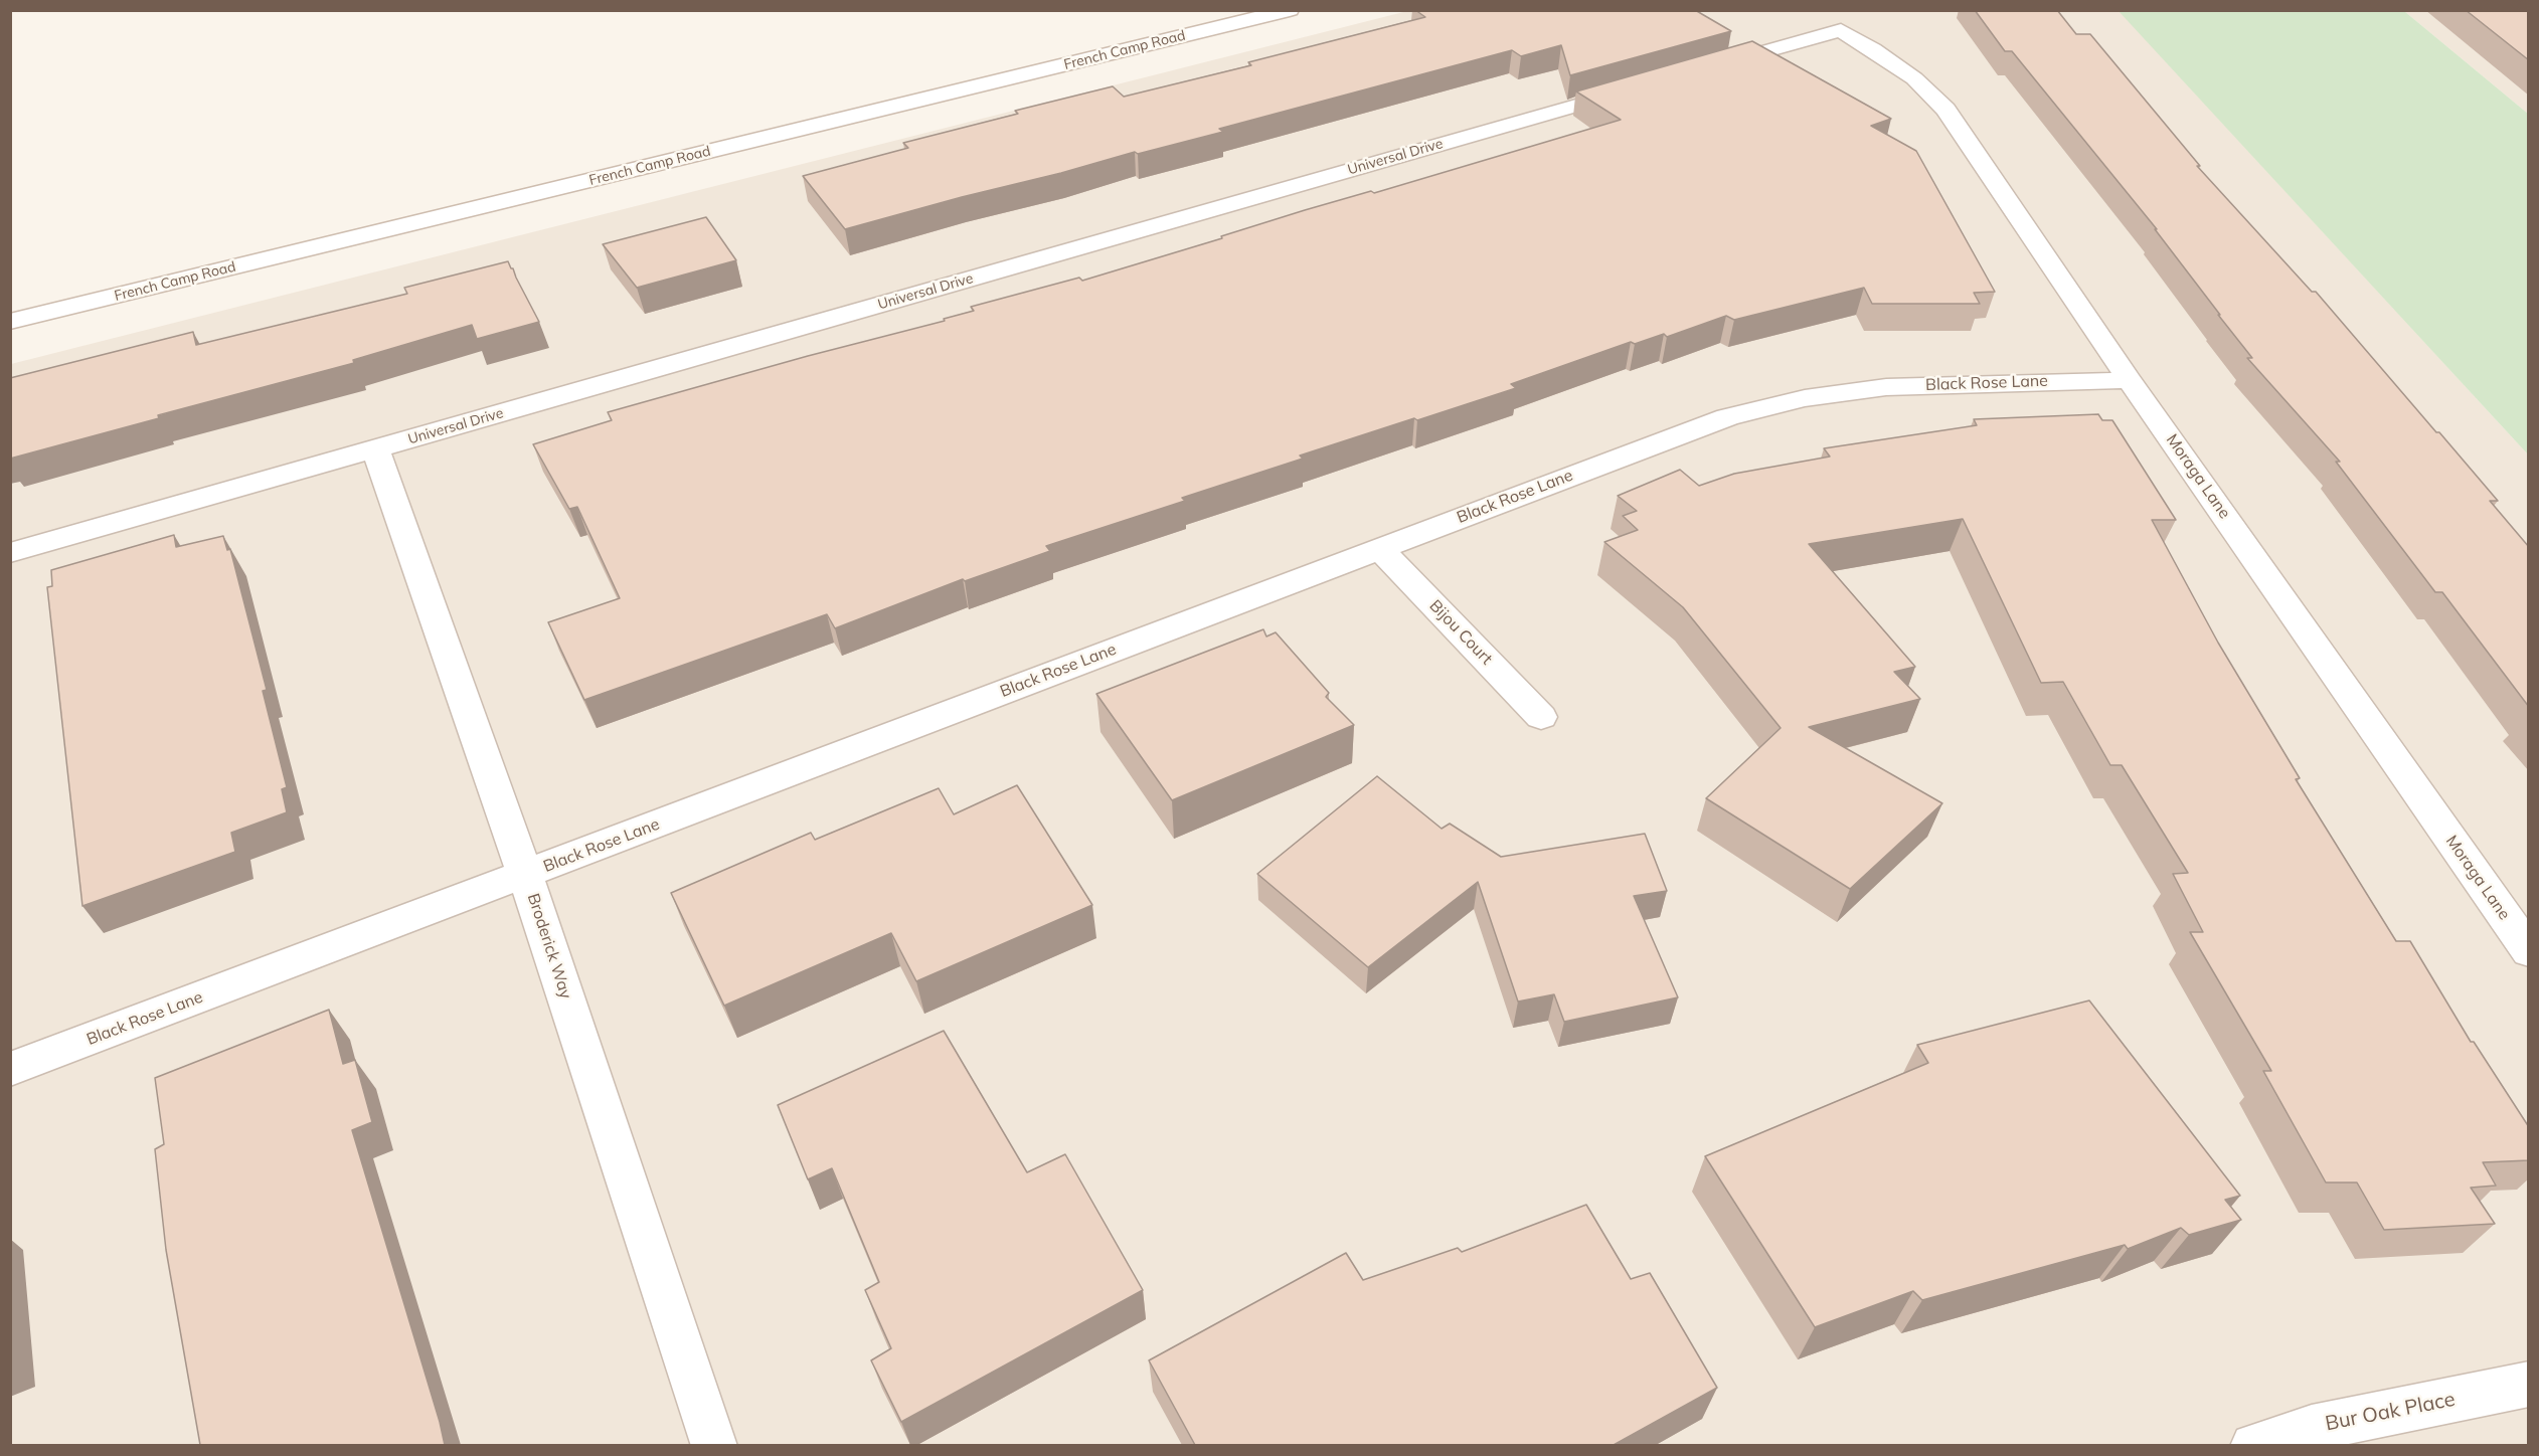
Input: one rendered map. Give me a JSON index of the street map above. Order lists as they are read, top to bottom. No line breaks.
{"streets":{"street":["French Camp Road","Universal Drive","Black Rose Lane","Moraga Lane","Bijou Court","Broderick Way","Bur Oak Place"]},"crossings":[["Universal Drive","Broderick Way"],["Black Rose Lane","Moraga Lane"],["Black Rose Lane","Bijou Court"],["Black Rose Lane","Broderick Way"]]}
